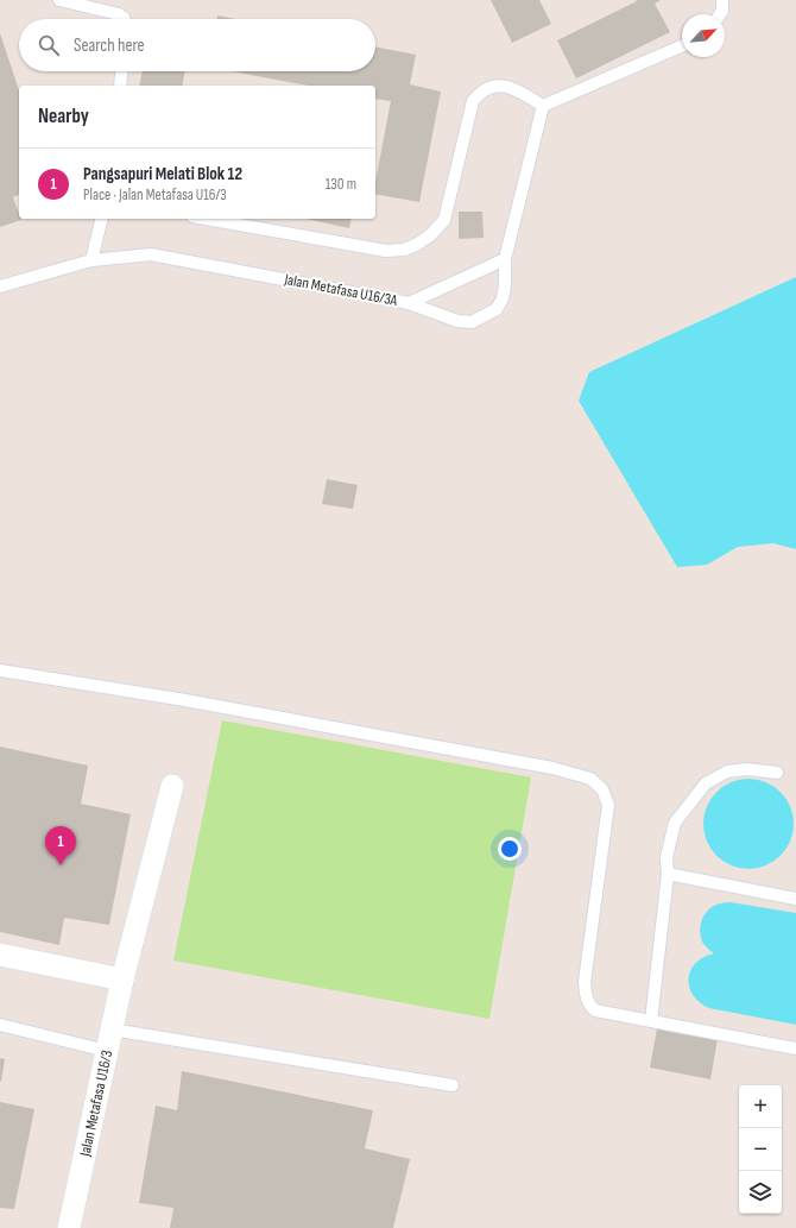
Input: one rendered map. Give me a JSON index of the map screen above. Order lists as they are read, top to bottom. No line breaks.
{"streets":{"street":["Jalan Metafasa U16/3"],"lane":["Jalan Metafasa U16/3A"]},"north":"top right","page":{"search":"Search here","heading":"Nearby","list":[{"mark":"1","name":"Pangsapuri Melati Blok 12","note":"Place · Jalan Metafasa U16/3","value":"130 m"}],"pins":"1","map_buttons":["+","−"]}}
